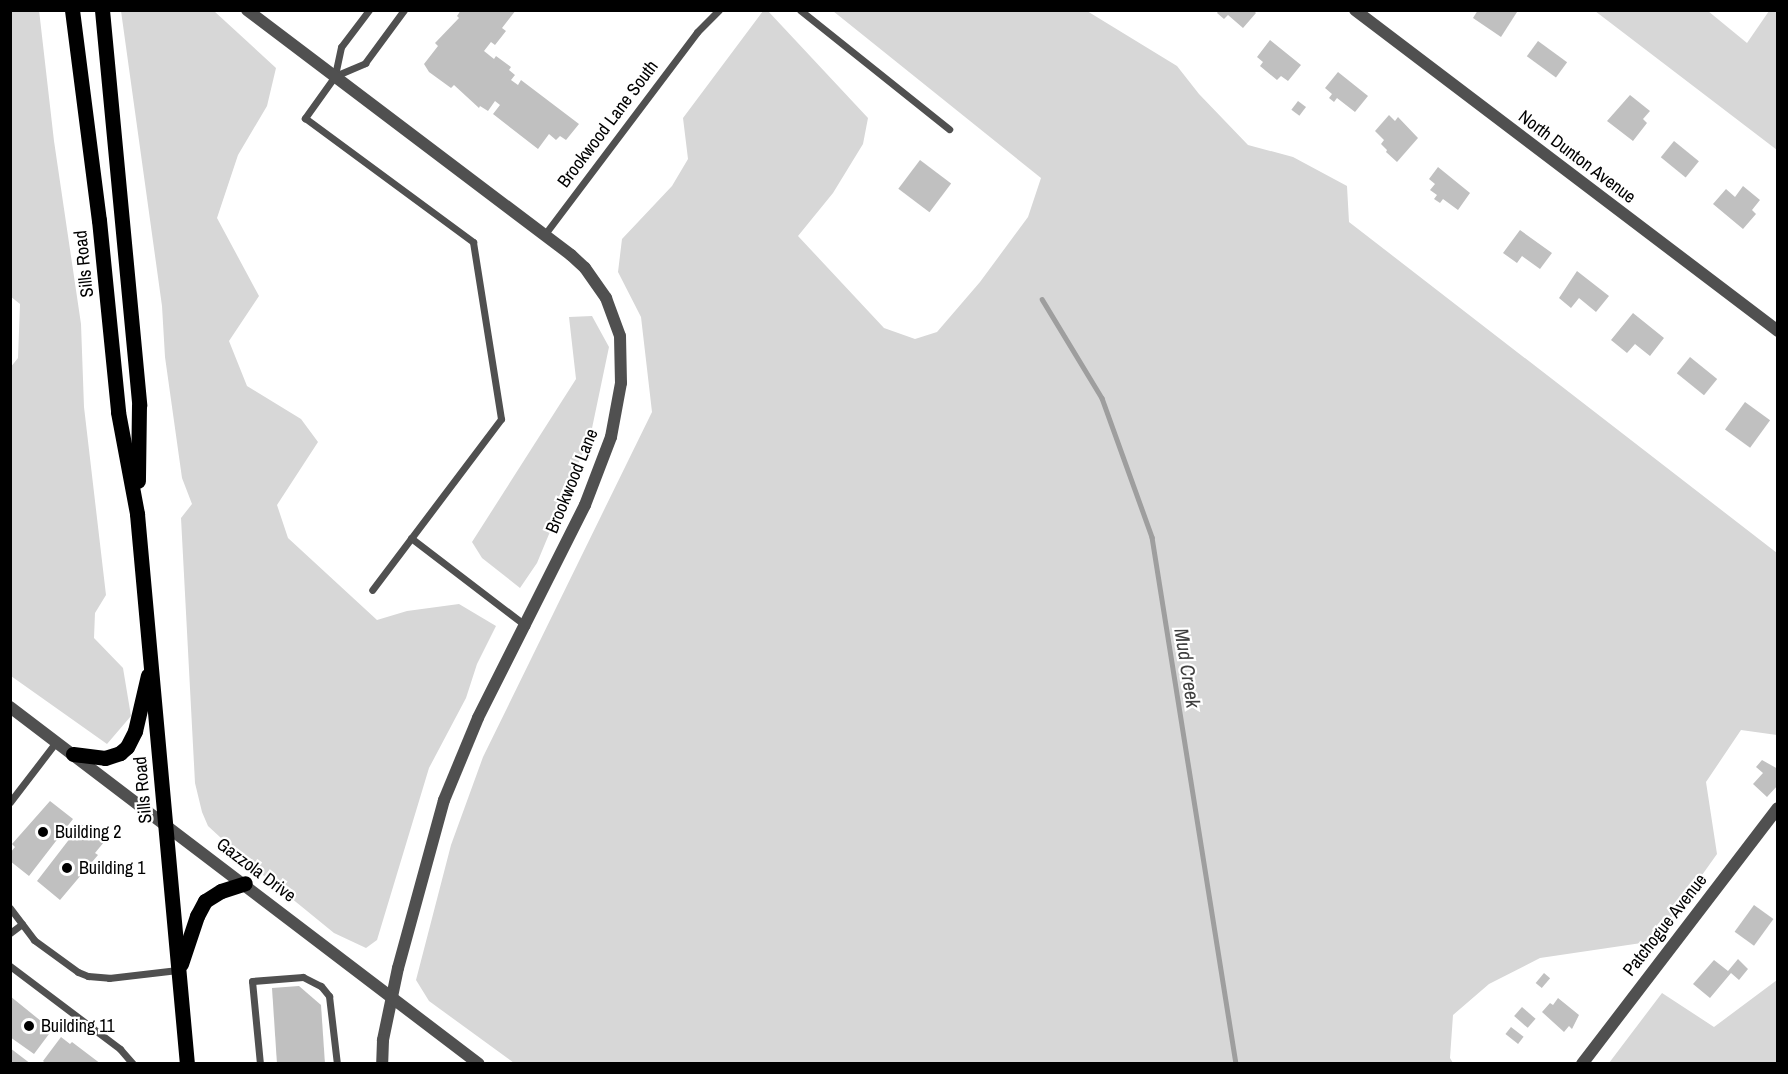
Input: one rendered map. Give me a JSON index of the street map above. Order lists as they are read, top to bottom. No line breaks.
{"streets":{"main road":["Sills Road"],"street":["North Dunton Avenue","Brookwood Lane","Gazzola Drive","Patchogue Avenue"],"lane":["Brookwood Lane South"]},"crossings":[["Brookwood Lane South","Brookwood Lane"],["Sills Road","Gazzola Drive"],["Brookwood Lane","Gazzola Drive"]],"water":["Mud Creek"],"places":["Building 2","Building 1","Building 11"]}
